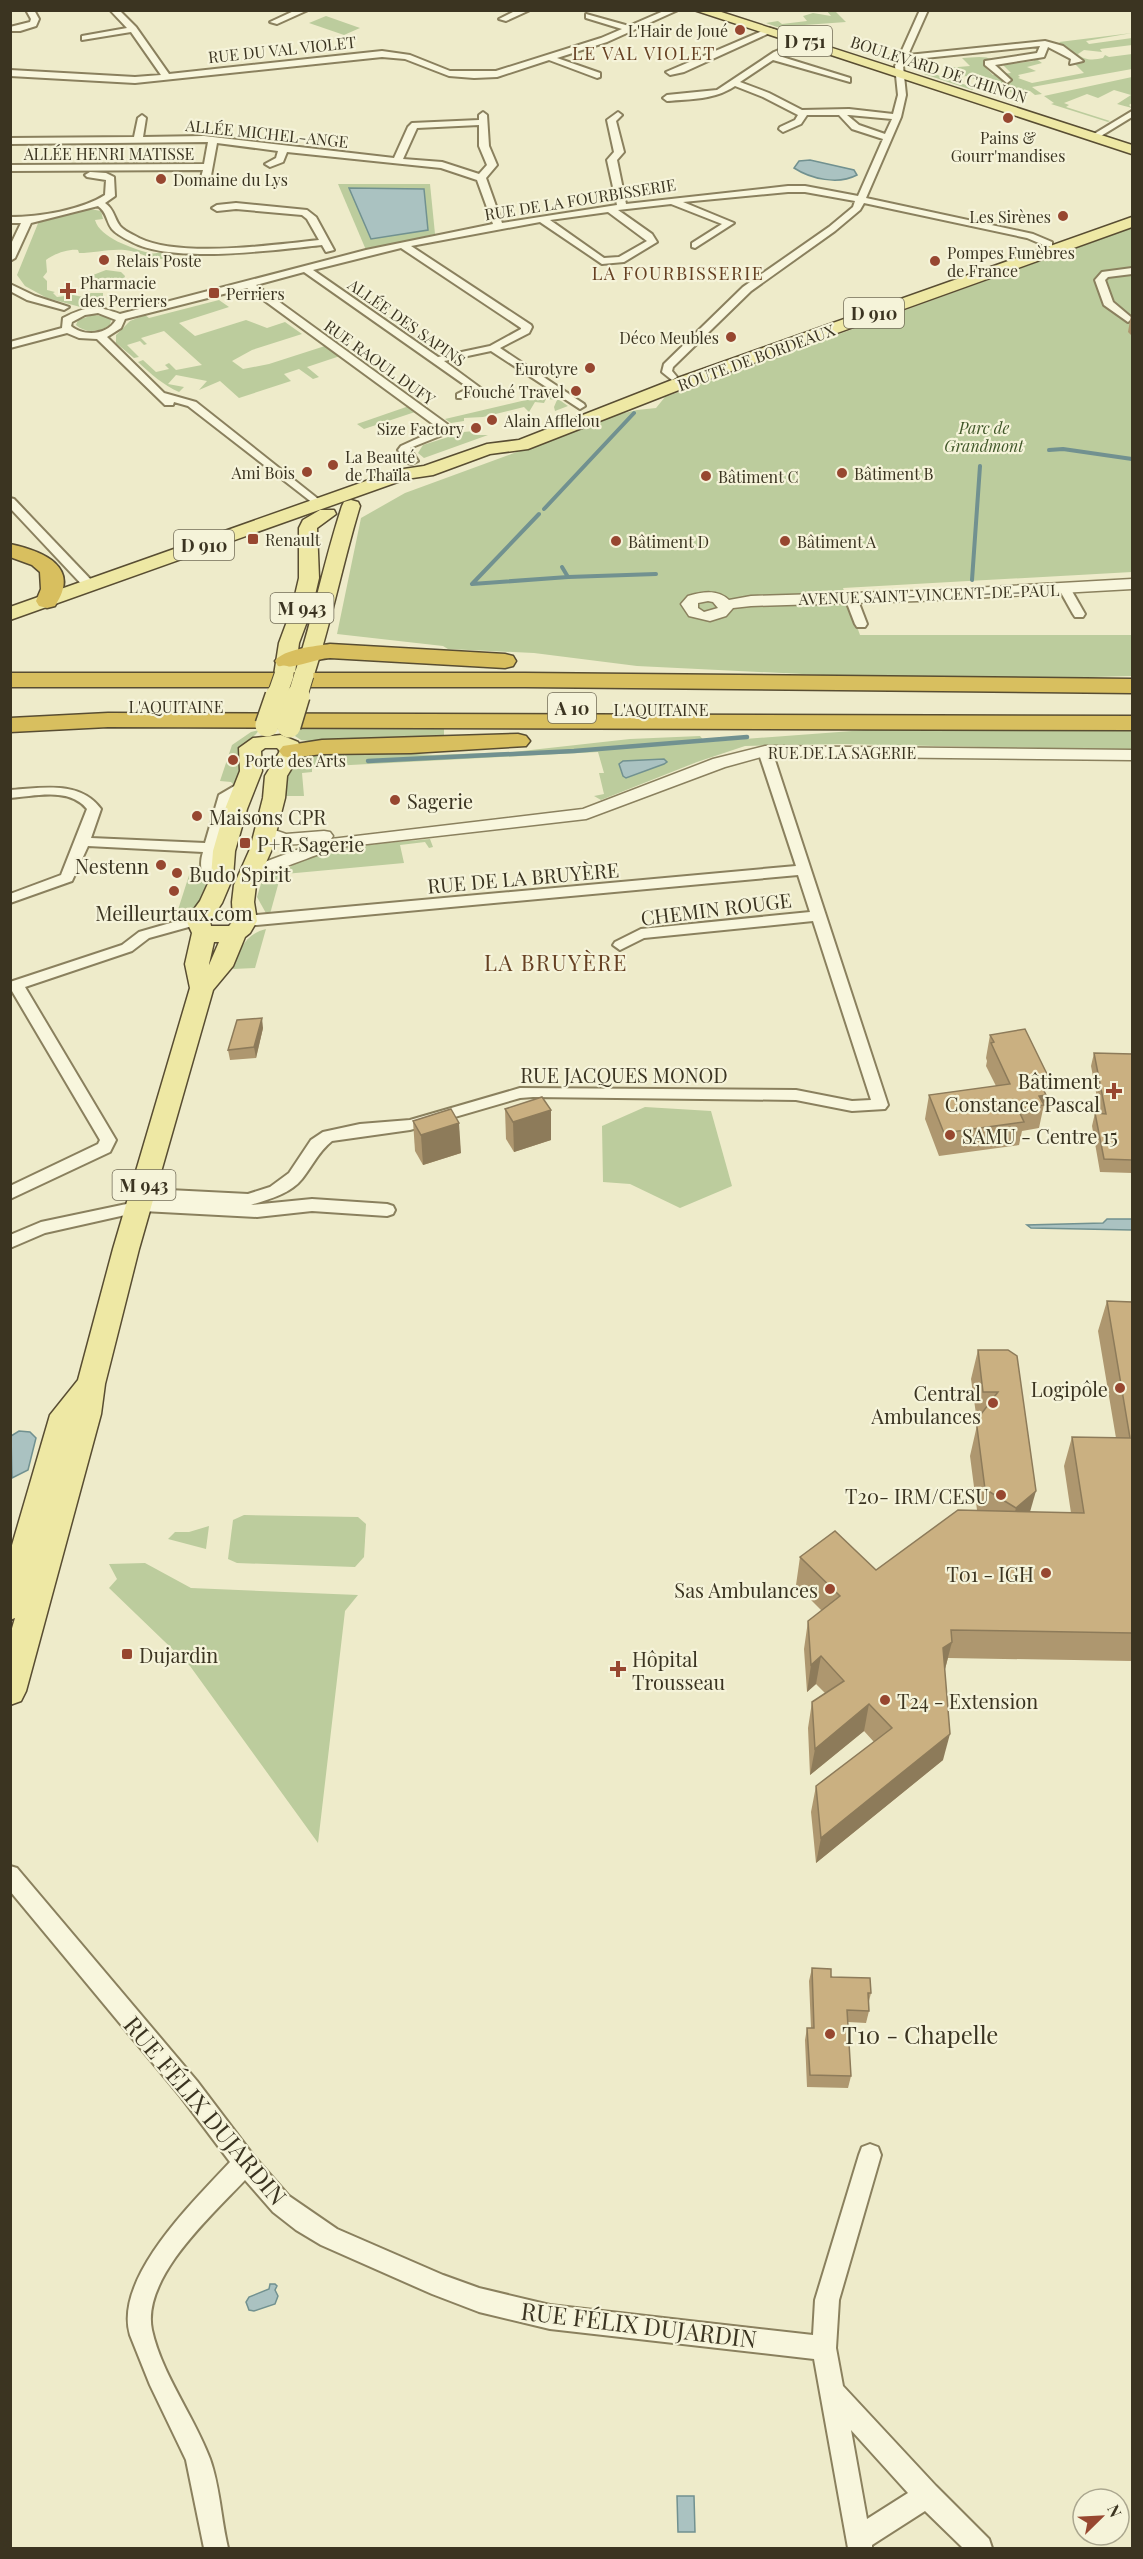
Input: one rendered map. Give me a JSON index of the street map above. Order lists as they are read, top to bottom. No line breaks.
{"streets":{"highway":["L'AQUITAINE","A 10"],"main road":["D 751","BOULEVARD DE CHINON","D 910","ROUTE DE BORDEAUX","M 943"],"street":["RUE DU VAL VIOLET","ALLÉE MICHEL-ANGE","ALLÉE HENRI MATISSE","RUE DE LA FOURBISSERIE","ALLÉE DES SAPINS","RUE RAOUL DUFY","AVENUE SAINT-VINCENT-DE-PAUL","RUE DE LA SAGERIE","RUE DE LA BRUYÈRE","CHEMIN ROUGE","RUE JACQUES MONOD","RUE FÉLIX DUJARDIN"]},"crossings":[["ALLÉE MICHEL-ANGE","ALLÉE HENRI MATISSE"],["RUE DE LA FOURBISSERIE","D 910"],["RUE DE LA FOURBISSERIE","ALLÉE DES SAPINS"],["RUE DE LA FOURBISSERIE","ROUTE DE BORDEAUX"],["RUE DE LA FOURBISSERIE","RUE RAOUL DUFY"],["D 910","ROUTE DE BORDEAUX"],["D 910","RUE RAOUL DUFY"],["D 910","M 943"],["ROUTE DE BORDEAUX","RUE RAOUL DUFY"],["M 943","RUE DE LA SAGERIE"],["M 943","RUE DE LA BRUYÈRE"],["RUE DE LA SAGERIE","CHEMIN ROUGE"],["RUE DE LA BRUYÈRE","CHEMIN ROUGE"],["CHEMIN ROUGE","RUE JACQUES MONOD"]],"districts":["LE VAL VIOLET","LA FOURBISSERIE","LA BRUYÈRE"],"parks":["Parc de Grandmont"],"places":{"other":["L'Hair de Joué","Pains & Gourr'mandises","Domaine du Lys","Les Sirènes","Relais Poste","Pompes Funèbres de France","Déco Meubles","Eurotyre","Fouché Travel","Alain Afflelou","Size Factory","La Beauté de Thaïla","Ami Bois","Bâtiment B","Bâtiment C","Bâtiment D","Bâtiment A","Porte des Arts","Sagerie","Maisons CPR","Nestenn","Budo Spirit","Meilleurtaux.com","SAMU - Centre 15","Logipôle","Central Ambulances","T20- IRM/CESU","T01 - IGH","Sas Ambulances","T24 - Extension","T10 - Chapelle"],"health":["Pharmacie des Perriers","Bâtiment Constance Pascal","Hôpital Trousseau"],"transit":["Perriers","Renault","P+R Sagerie","Dujardin"]},"north":"top right"}
